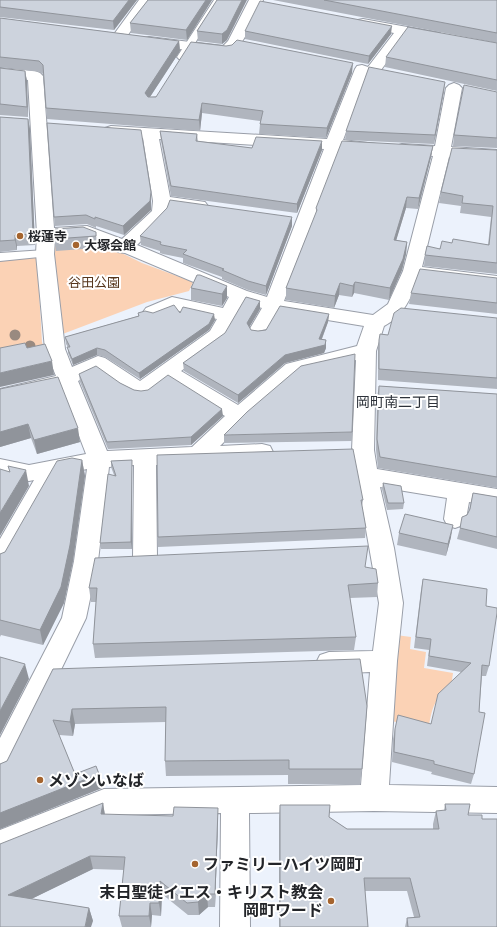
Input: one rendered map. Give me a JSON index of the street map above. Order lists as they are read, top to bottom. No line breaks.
{"districts":["岡町南二丁目"],"parks":["谷田公園"],"places":["桜蓮寺","大塚会館","メゾンいなば","ファミリーハイツ岡町","末日聖徒イエス・キリスト教会 岡町ワード"]}
